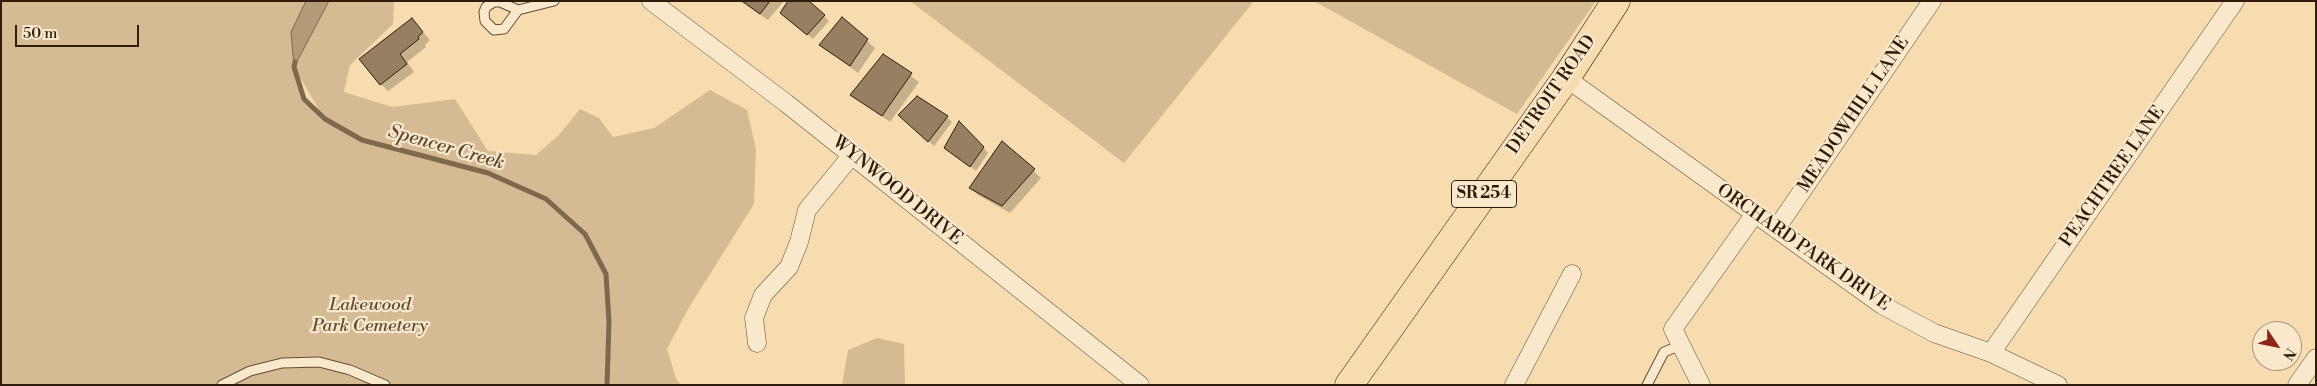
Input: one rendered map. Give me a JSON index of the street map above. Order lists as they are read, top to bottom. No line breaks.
{"streets":{"main road":["DETROIT ROAD","SR 254"],"street":["MEADOWHILL LANE","PEACHTREE LANE","WYNWOOD DRIVE","ORCHARD PARK DRIVE"]},"crossings":[["DETROIT ROAD","ORCHARD PARK DRIVE"],["MEADOWHILL LANE","ORCHARD PARK DRIVE"],["PEACHTREE LANE","ORCHARD PARK DRIVE"]],"water":["Spencer Creek"],"parks":["Lakewood Park Cemetery"],"scale_bar":"50 m","north":"bottom right"}
